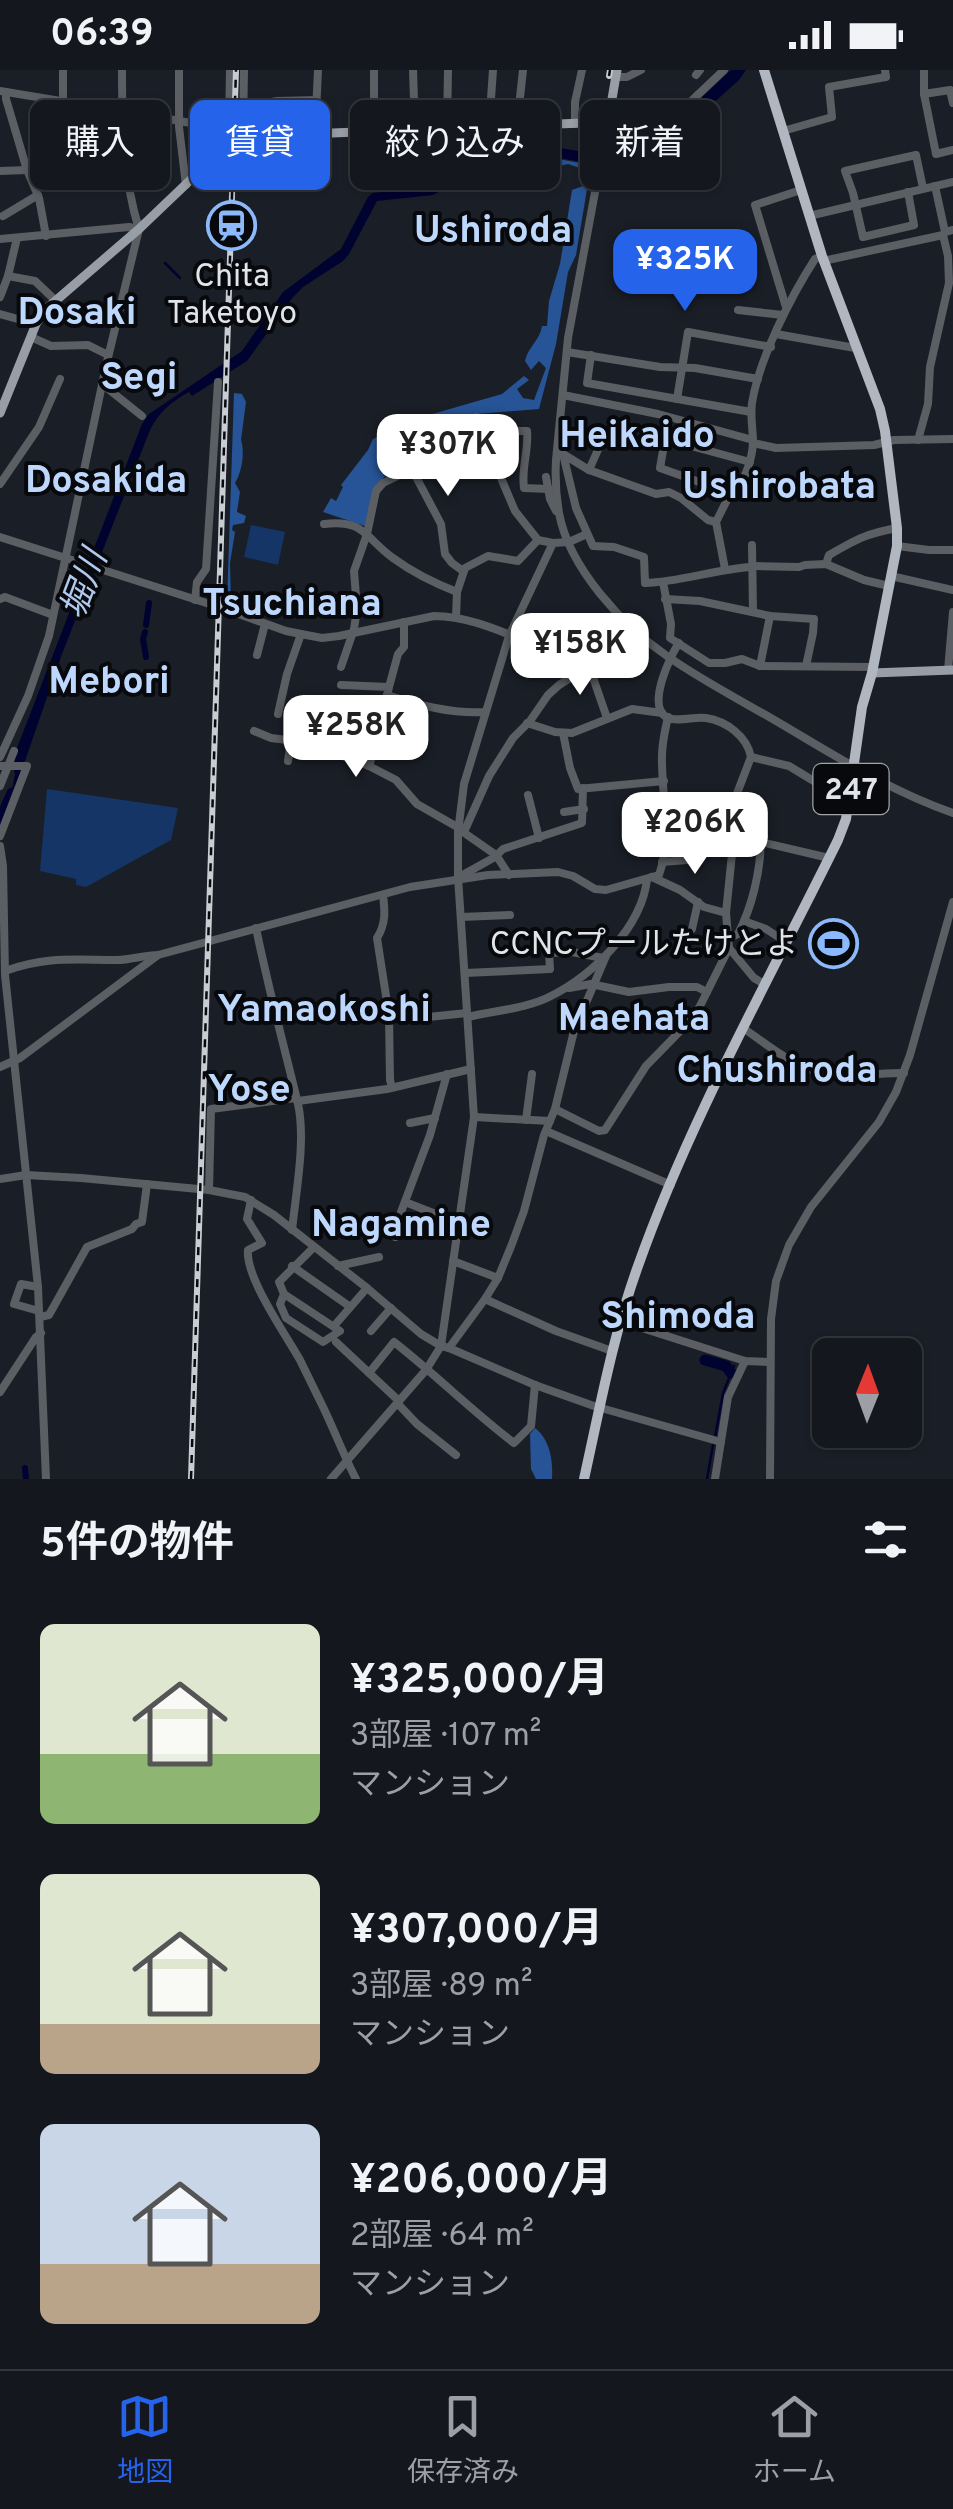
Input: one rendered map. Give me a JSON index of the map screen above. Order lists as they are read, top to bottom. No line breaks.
{"streets":{"highway":["247"]},"districts":["Ushiroda","Dosaki","Segi","Heikaido","Dosakida","Ushirobata","Tsuchiana","Mebori","Yamaokoshi","Maehata","Chushiroda","Yose","Nagamine","Shimoda"],"water":["堀川"],"places":{"station":["Chita Taketoyo"],"sports":["CCNCプールたけとよ"]},"north":"top","page":{"status":"06:39","chip":["購入","賃貸","絞り込み","新着"],"price":["¥325K","¥307K","¥158K","¥258K","¥206K"],"heading":"5件の物件","list":[{"name":"¥325,000/月","note":"3部屋 · 107 m² · マンション"},{"name":"¥307,000/月","note":"3部屋 · 89 m² · マンション"},{"name":"¥206,000/月","note":"2部屋 · 64 m² · マンション"}],"tabs":["地図","保存済み","ホーム"]}}
